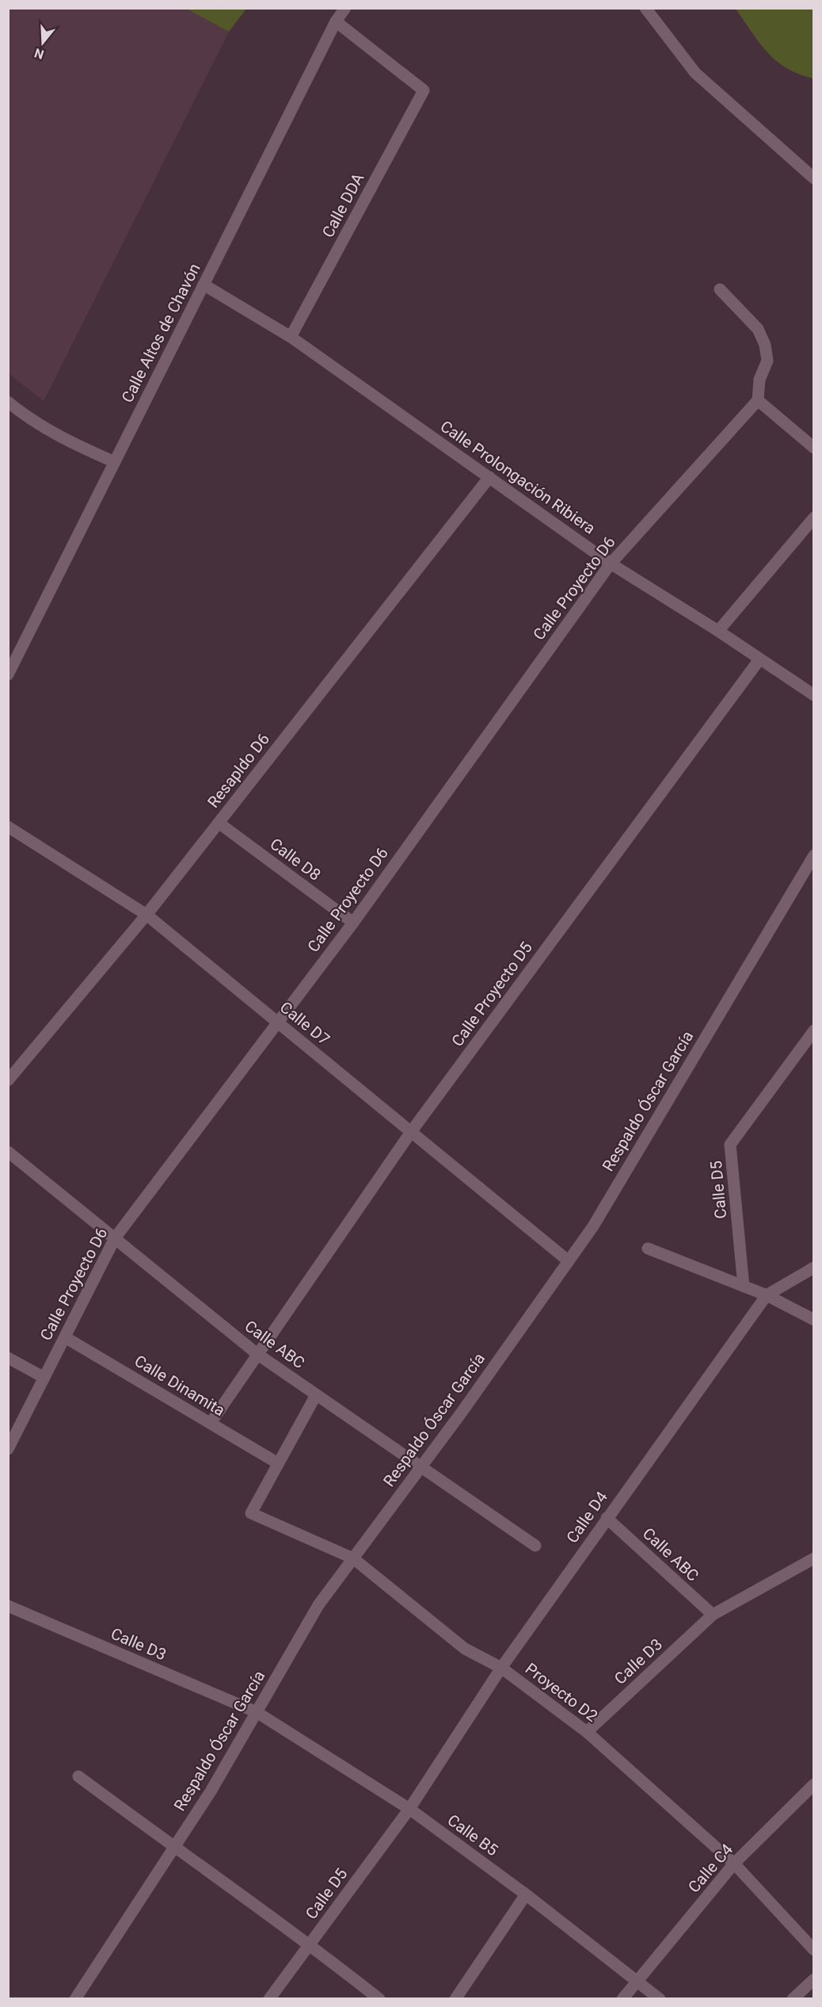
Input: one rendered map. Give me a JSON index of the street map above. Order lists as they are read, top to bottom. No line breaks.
{"streets":{"street":["Calle DDA","Calle Altos de Chavón","Calle Prolongación Ribiera","Calle Proyecto D6","Resapldo D6","Calle D8","Calle Proyecto D5","Calle D7","Respaldo Óscar García","Calle D5","Calle ABC","Calle Dinamita","Calle D4","Calle D3","Proyecto D2","Calle B5","Calle C4"]},"crossings":[["Calle DDA","Calle Altos de Chavón"],["Calle DDA","Calle Prolongación Ribiera"],["Calle Altos de Chavón","Calle Prolongación Ribiera"],["Calle Prolongación Ribiera","Calle Proyecto D6"],["Calle Prolongación Ribiera","Resapldo D6"],["Calle Prolongación Ribiera","Calle Proyecto D5"],["Calle Proyecto D6","Calle D8"],["Calle Proyecto D6","Calle D7"],["Calle Proyecto D6","Calle ABC"],["Calle Proyecto D6","Calle Dinamita"],["Resapldo D6","Calle D8"],["Resapldo D6","Calle D7"],["Calle Proyecto D5","Calle D7"],["Calle Proyecto D5","Calle ABC"],["Calle Proyecto D5","Calle Dinamita"],["Calle D7","Respaldo Óscar García"],["Respaldo Óscar García","Calle ABC"],["Respaldo Óscar García","Calle D3"],["Respaldo Óscar García","Proyecto D2"],["Respaldo Óscar García","Calle B5"],["Calle D5","Calle D4"],["Calle D5","Calle B5"],["Calle ABC","Calle D4"],["Calle ABC","Calle D3"],["Calle Dinamita","Proyecto D2"],["Calle D4","Proyecto D2"],["Calle D4","Calle B5"],["Calle D3","Proyecto D2"],["Calle D3","Calle B5"],["Proyecto D2","Calle C4"],["Calle B5","Calle C4"]],"north":"bottom"}
